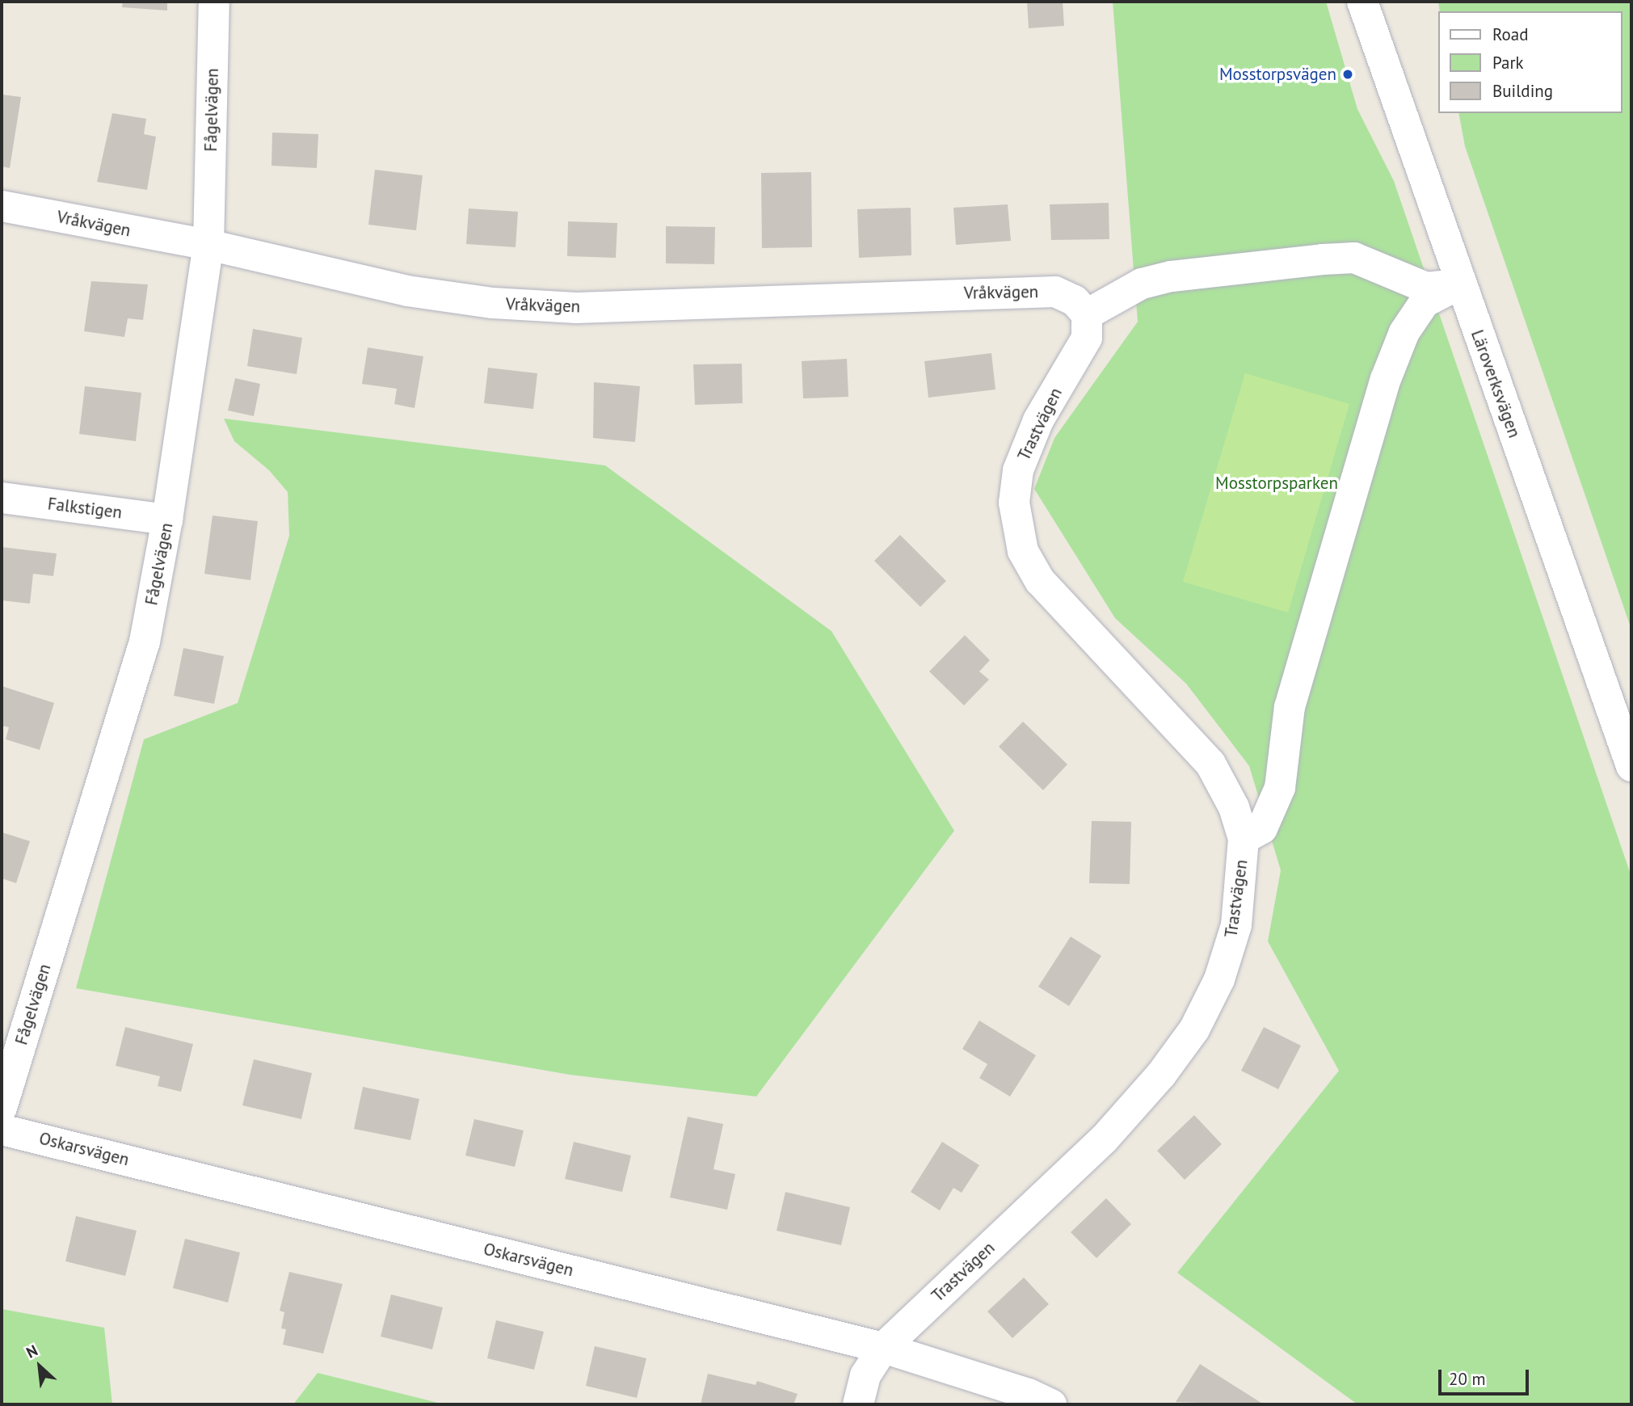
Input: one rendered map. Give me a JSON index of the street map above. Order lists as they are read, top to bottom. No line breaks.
{"streets":{"street":["Fågelvägen","Vråkvägen","Läroverksvägen","Trastvägen","Falkstigen","Oskarsvägen"]},"crossings":[["Fågelvägen","Vråkvägen"],["Fågelvägen","Falkstigen"],["Vråkvägen","Trastvägen"],["Trastvägen","Oskarsvägen"]],"parks":["Mosstorpsparken"],"places":["Mosstorpsvägen"],"legend":["Road","Park","Building"],"scale_bar":"20 m","north":"top left"}
